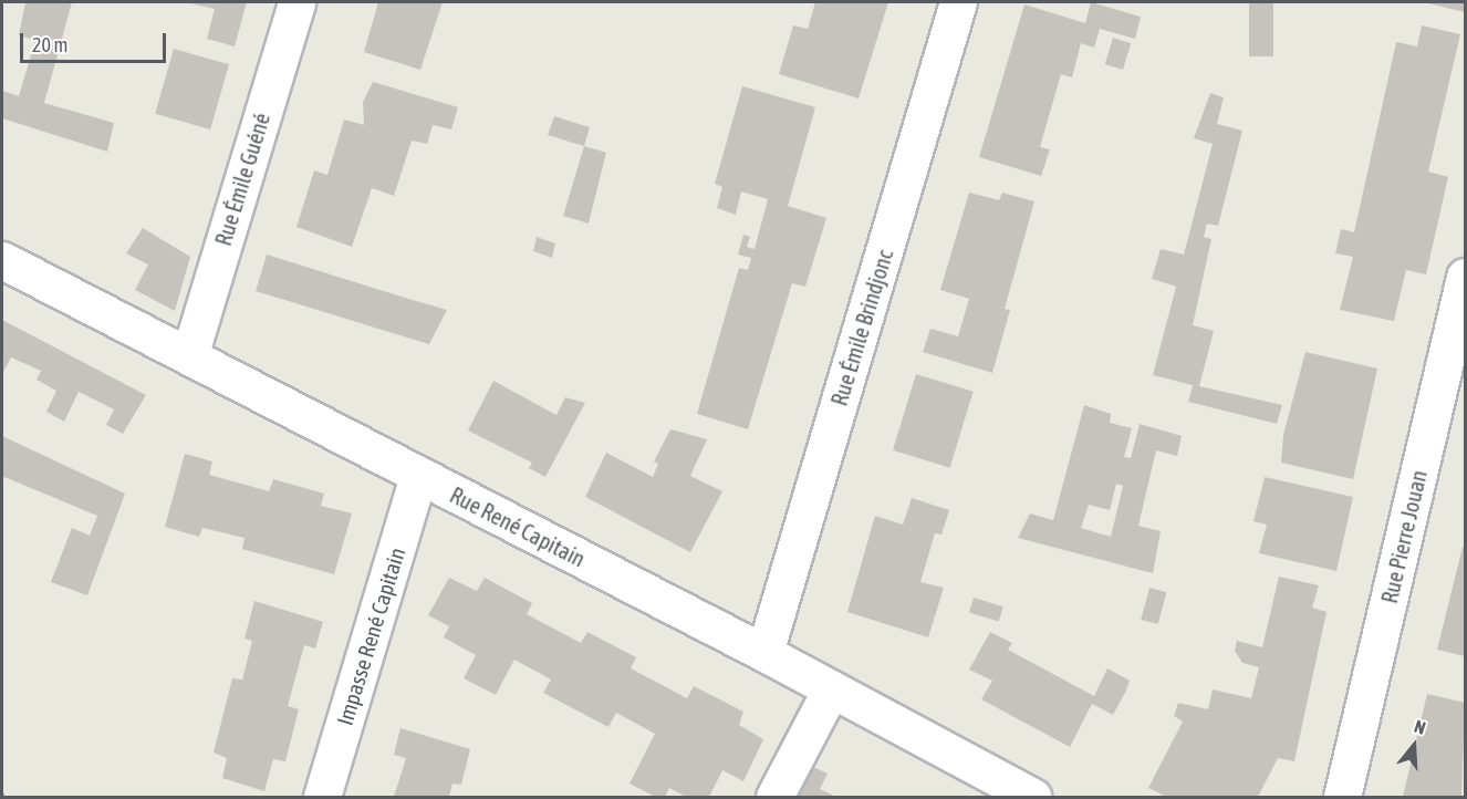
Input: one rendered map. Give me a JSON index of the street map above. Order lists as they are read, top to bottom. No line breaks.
{"streets":{"street":["Rue Émile Guéné","Rue Émile Brindjonc","Rue René Capitain","Rue Pierre Jouan","Impasse René Capitain"]},"crossings":[["Rue Émile Guéné","Rue René Capitain"],["Rue Émile Brindjonc","Rue René Capitain"],["Rue René Capitain","Impasse René Capitain"]],"scale_bar":"20 m","north":"top"}
